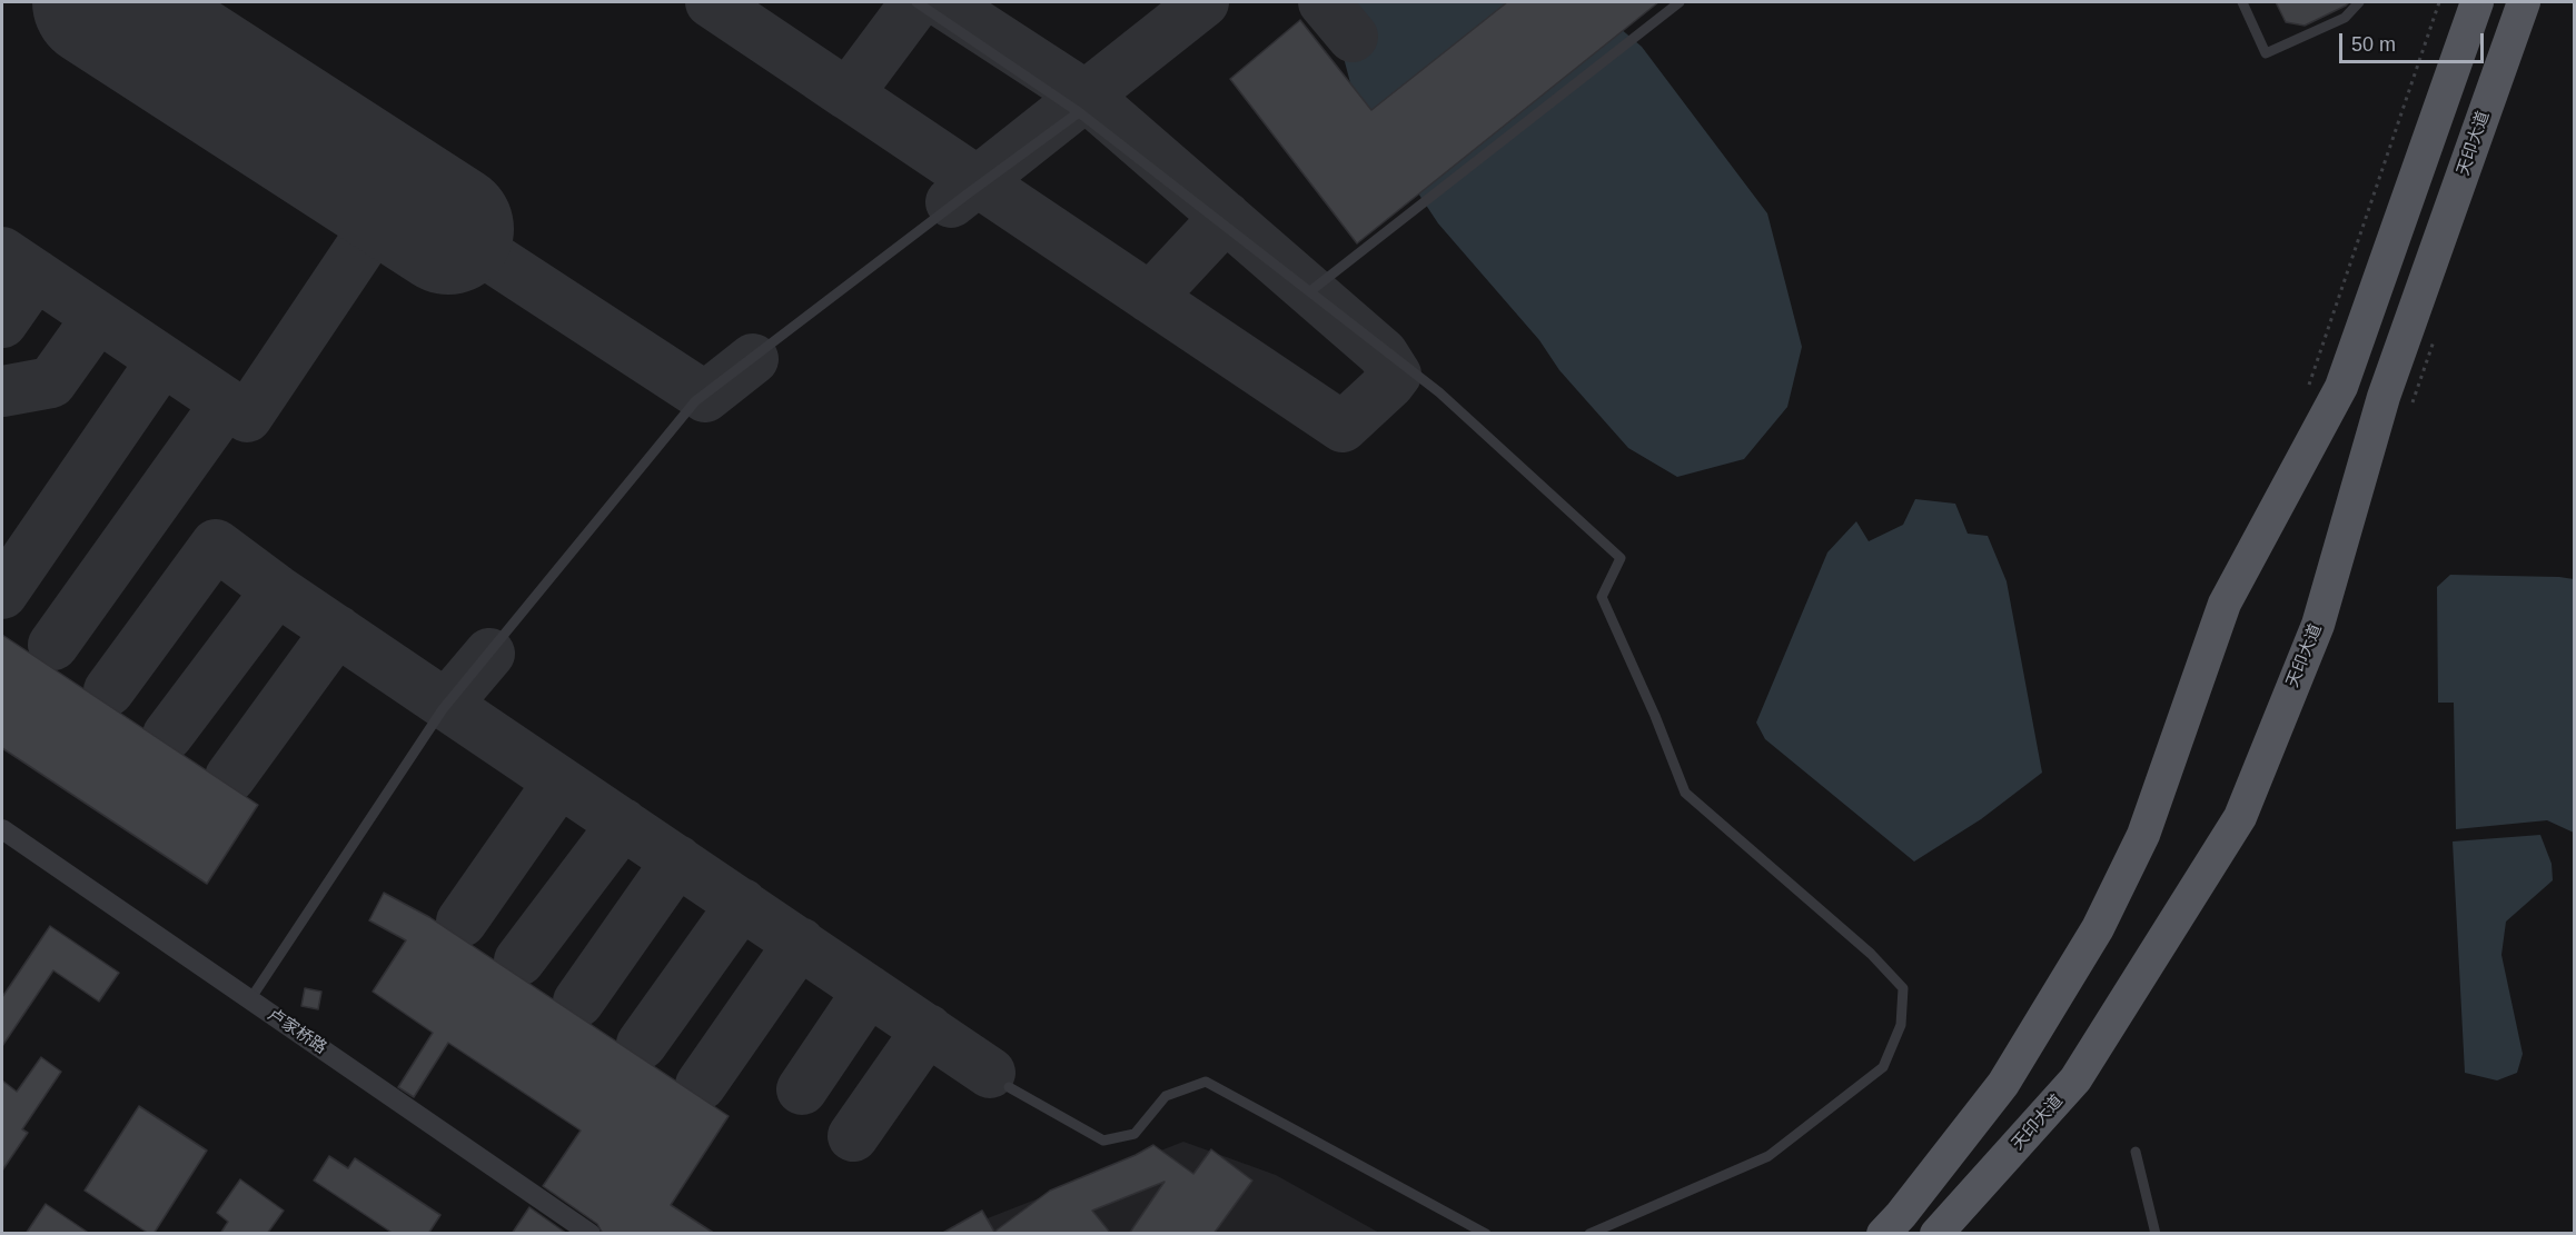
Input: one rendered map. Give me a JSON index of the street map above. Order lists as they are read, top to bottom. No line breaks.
{"streets":{"main road":["天印大道"],"street":["卢家桥路"]},"scale_bar":"50 m"}
